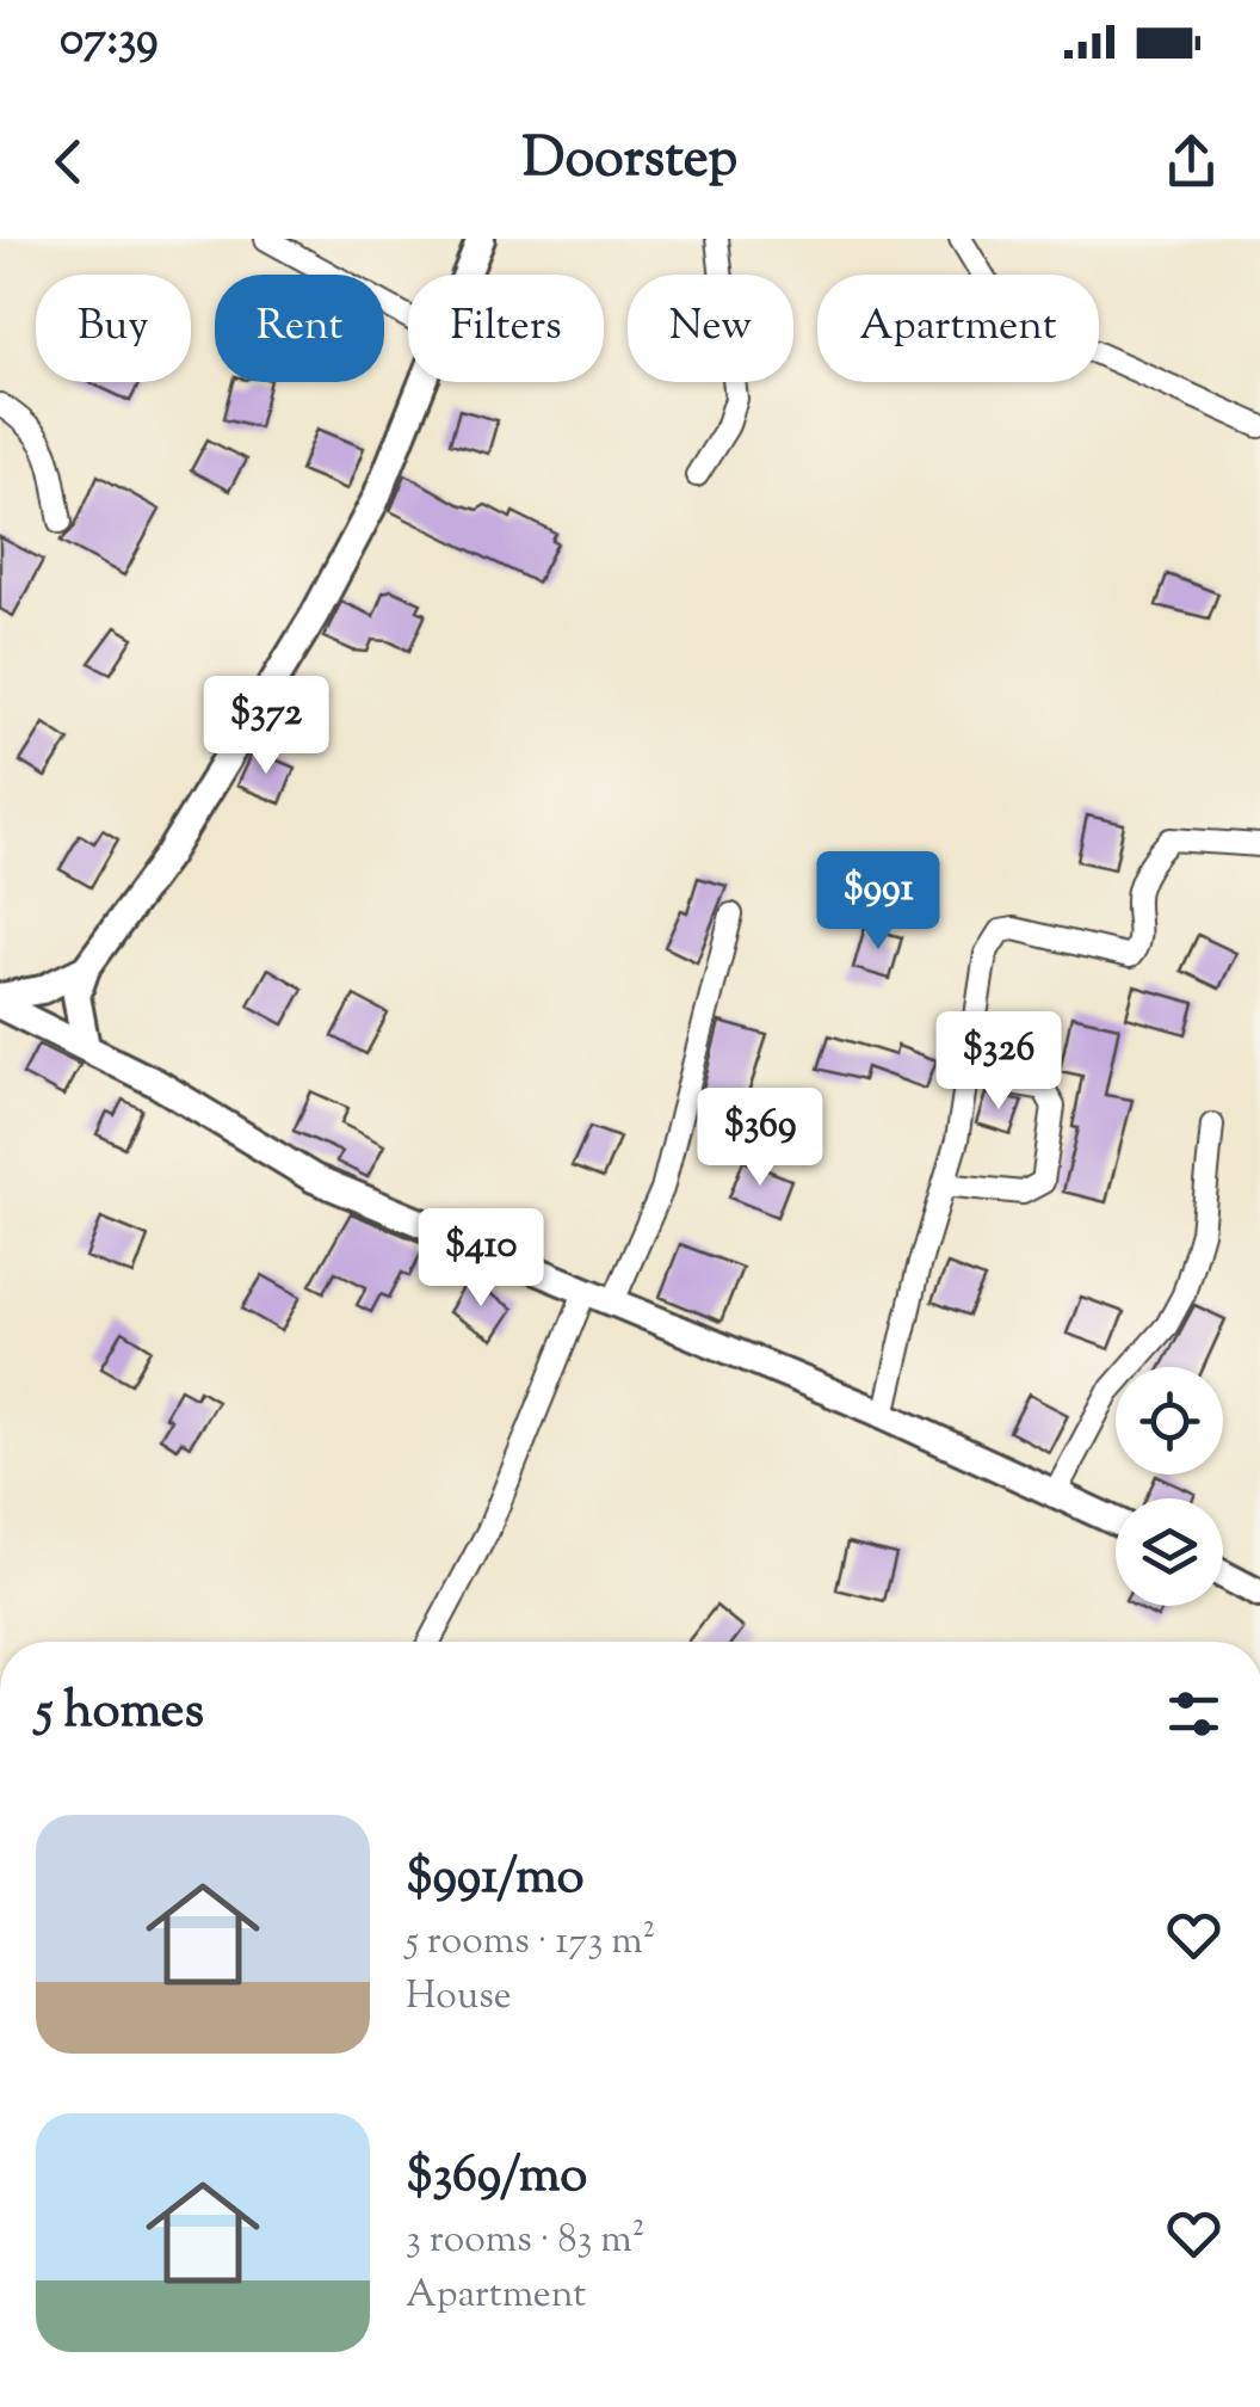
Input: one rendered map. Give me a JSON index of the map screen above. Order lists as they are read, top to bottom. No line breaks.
{"page":{"status":"07:39","header":"Doorstep","chip":["Buy","Rent","Filters","New","Apartment"],"price":["$372","$991","$326","$369","$410"],"heading":"5 homes","list":[{"name":"$991/mo","note":"5 rooms · 173 m² · House"},{"name":"$369/mo","note":"3 rooms · 83 m² · Apartment"}]}}
